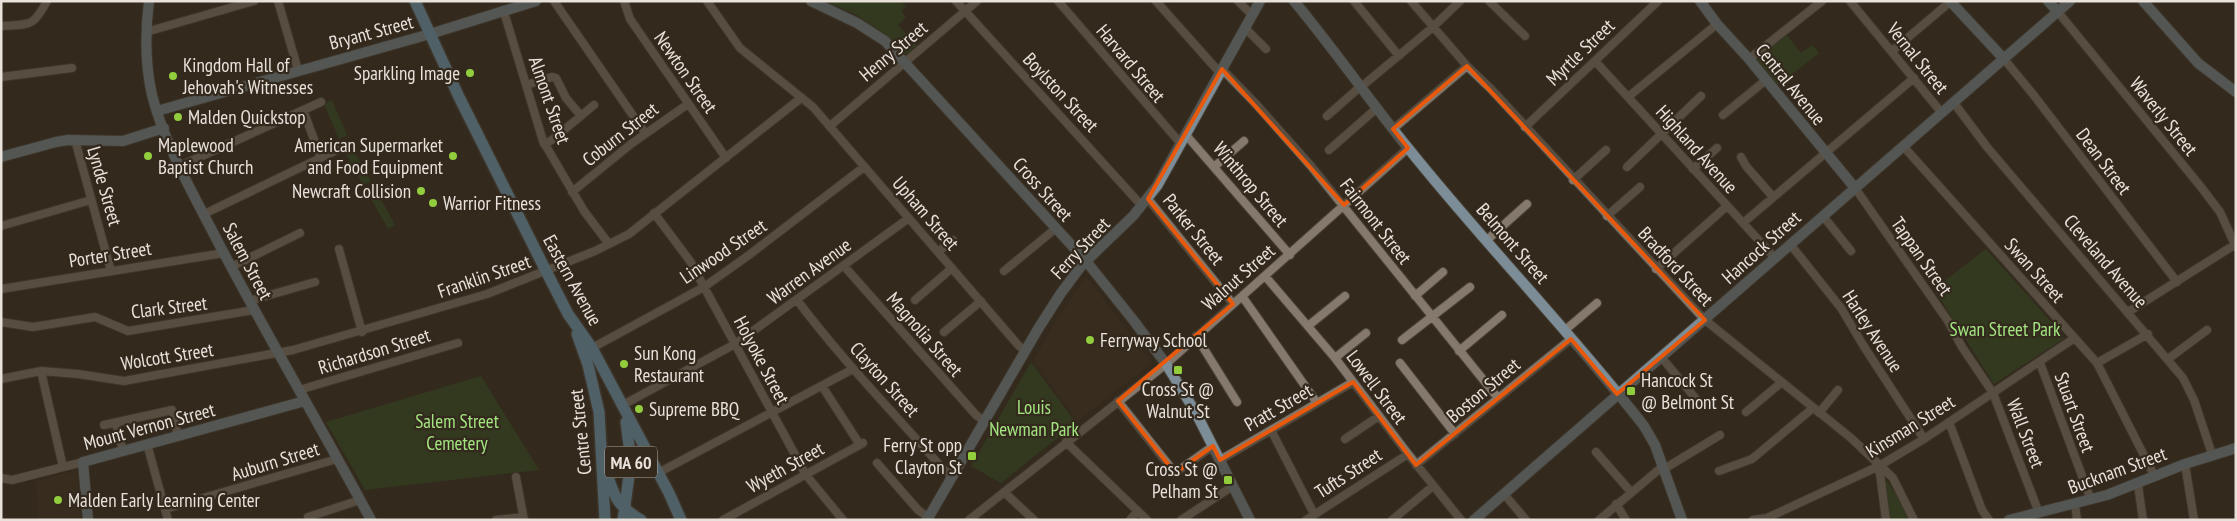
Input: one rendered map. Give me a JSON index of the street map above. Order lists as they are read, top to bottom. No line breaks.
{"streets":{"main road":["Eastern Avenue","Centre Street","MA 60"],"street":["Bryant Street","Henry Street","Myrtle Street","Vernal Street","Harvard Street","Newton Street","Central Avenue","Boylston Street","Almont Street","Waverly Street","Coburn Street","Highland Avenue","Dean Street","Winthrop Street","Lynde Street","Cross Street","Upham Street","Fairmont Street","Parker Street","Belmont Street","Hancock Street","Ferry Street","Linwood Street","Porter Street","Tappan Street","Salem Street","Cleveland Avenue","Bradford Street","Swan Street","Warren Avenue","Franklin Street","Walnut Street","Clark Street","Harley Avenue","Magnolia Street","Richardson Street","Wolcott Street","Holyoke Street","Clayton Street","Lowell Street","Boston Street","Pratt Street","Stuart Street","Mount Vernon Street","Kinsman Street","Wall Street","Auburn Street","Wyeth Street","Bucknam Street","Tufts Street"]},"crossings":[["Bryant Street","Almont Street"],["Bryant Street","Salem Street"],["Bryant Street","Eastern Avenue"],["Henry Street","Boylston Street"],["Henry Street","Cross Street"],["Henry Street","Upham Street"],["Myrtle Street","Highland Avenue"],["Myrtle Street","Bradford Street"],["Vernal Street","Hancock Street"],["Harvard Street","Winthrop Street"],["Harvard Street","Ferry Street"],["Newton Street","Coburn Street"],["Newton Street","Franklin Street"],["Central Avenue","Hancock Street"],["Central Avenue","Tappan Street"],["Boylston Street","Parker Street"],["Boylston Street","Ferry Street"],["Almont Street","Coburn Street"],["Almont Street","Franklin Street"],["Waverly Street","Hancock Street"],["Highland Avenue","Hancock Street"],["Dean Street","Hancock Street"],["Winthrop Street","Ferry Street"],["Winthrop Street","Walnut Street"],["Lynde Street","Porter Street"],["Cross Street","Ferry Street"],["Cross Street","Walnut Street"],["Cross Street","Pratt Street"],["Upham Street","Ferry Street"],["Upham Street","Linwood Street"],["Upham Street","Warren Avenue"],["Upham Street","Franklin Street"],["Fairmont Street","Ferry Street"],["Fairmont Street","Walnut Street"],["Fairmont Street","Boston Street"],["Parker Street","Ferry Street"],["Parker Street","Walnut Street"],["Belmont Street","Hancock Street"],["Belmont Street","Walnut Street"],["Belmont Street","Boston Street"],["Hancock Street","Tappan Street"],["Hancock Street","Cleveland Avenue"],["Hancock Street","Bradford Street"],["Hancock Street","Swan Street"],["Hancock Street","Harley Avenue"],["Ferry Street","Magnolia Street"],["Ferry Street","Clayton Street"],["Linwood Street","Eastern Avenue"],["Linwood Street","Holyoke Street"],["Porter Street","Salem Street"],["Tappan Street","Kinsman Street"],["Tappan Street","Wall Street"],["Salem Street","Franklin Street"],["Salem Street","Clark Street"],["Salem Street","Richardson Street"],["Salem Street","Wolcott Street"],["Salem Street","Mount Vernon Street"],["Salem Street","Auburn Street"],["Cleveland Avenue","Bucknam Street"],["Bradford Street","Kinsman Street"],["Swan Street","Kinsman Street"],["Swan Street","Bucknam Street"],["Warren Avenue","Eastern Avenue"],["Warren Avenue","Magnolia Street"],["Warren Avenue","Holyoke Street"],["Warren Avenue","Clayton Street"],["Warren Avenue","MA 60"],["Franklin Street","Eastern Avenue"],["Franklin Street","Wolcott Street"],["Franklin Street","Holyoke Street"],["Walnut Street","Lowell Street"],["Eastern Avenue","Centre Street"],["Eastern Avenue","MA 60"],["Harley Avenue","Kinsman Street"],["Holyoke Street","Wyeth Street"],["Lowell Street","Boston Street"],["Lowell Street","Pratt Street"],["Lowell Street","Tufts Street"],["Stuart Street","Kinsman Street"],["Stuart Street","Bucknam Street"],["Kinsman Street","Wall Street"],["Wall Street","Bucknam Street"]],"parks":["Swan Street Park","Louis Newman Park","Salem Street Cemetery"],"places":{"other":["Sparkling Image","Kingdom Hall of Jehovah's Witnesses","Malden Quickstop","Maplewood Baptist Church","American Supermarket and Food Equipment","Newcraft Collision","Warrior Fitness","Ferryway School","Sun Kong Restaurant","Supreme BBQ","Malden Early Learning Center"],"transit":["Cross St @ Walnut St","Hancock St @ Belmont St","Ferry St opp Clayton St","Cross St @ Pelham St"]}}
